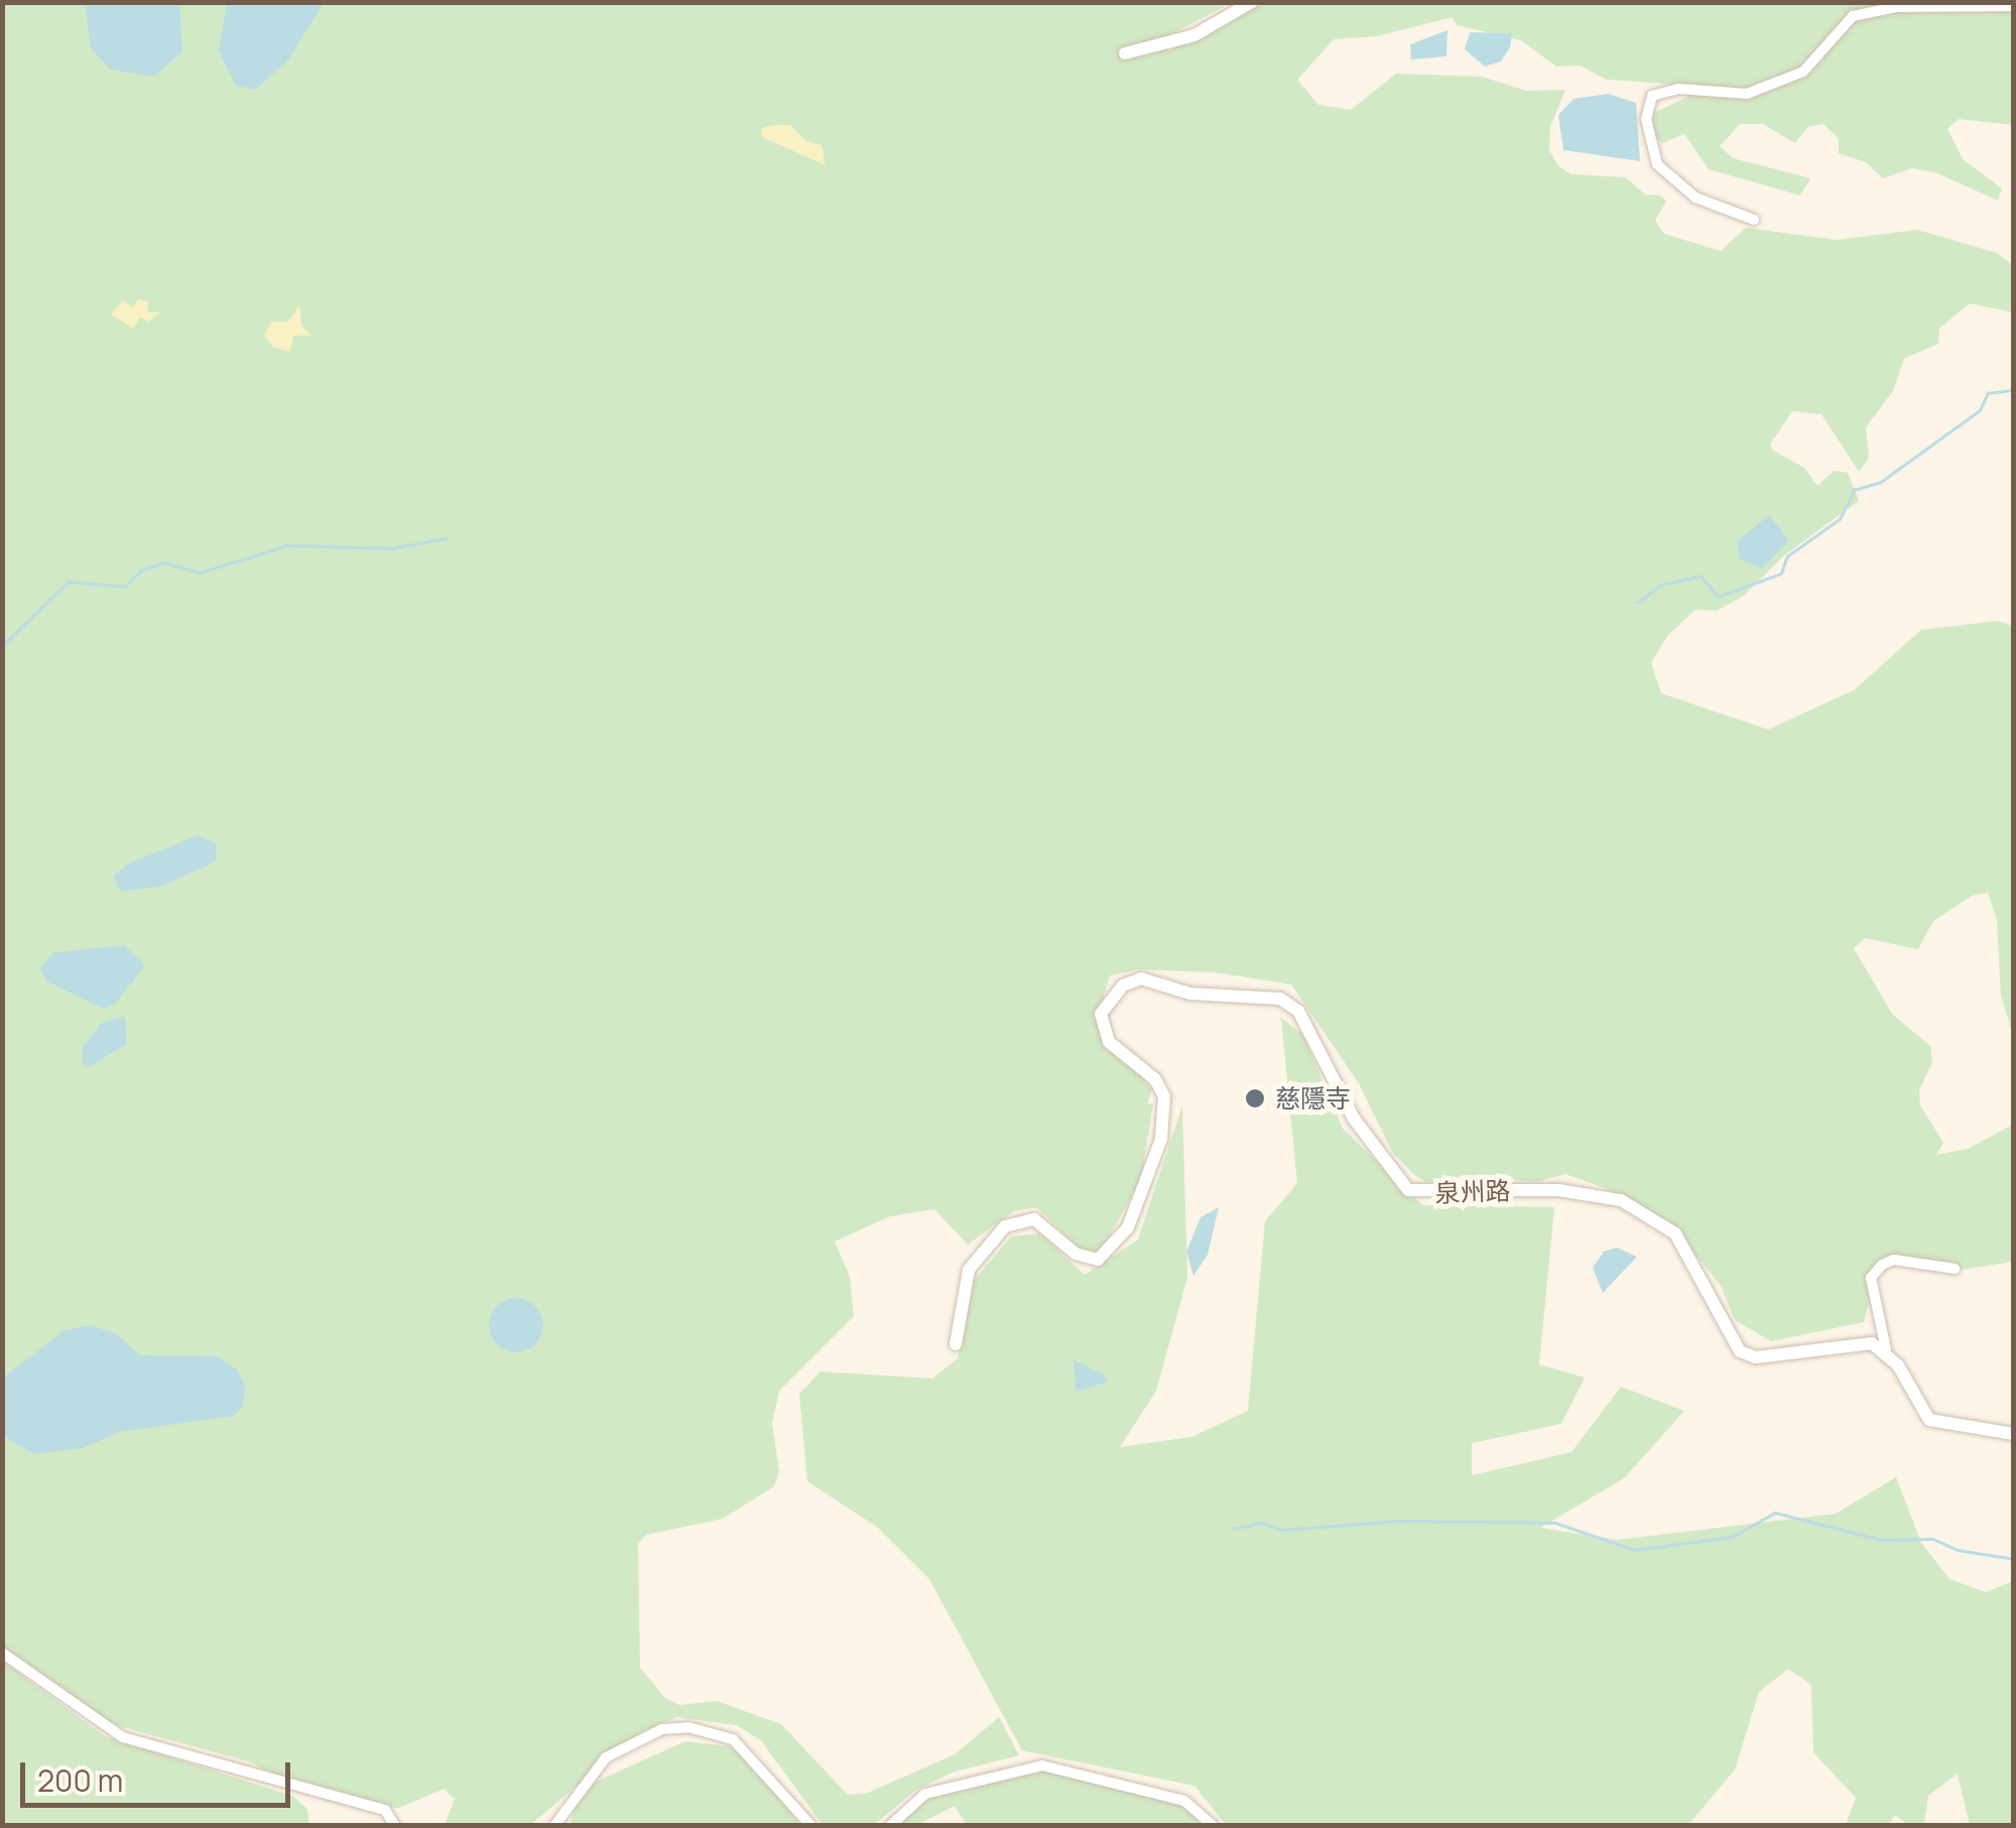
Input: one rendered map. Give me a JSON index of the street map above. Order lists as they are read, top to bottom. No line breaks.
{"streets":{"street":["泉州路"]},"places":["慈隱寺"],"scale_bar":"200 m"}
